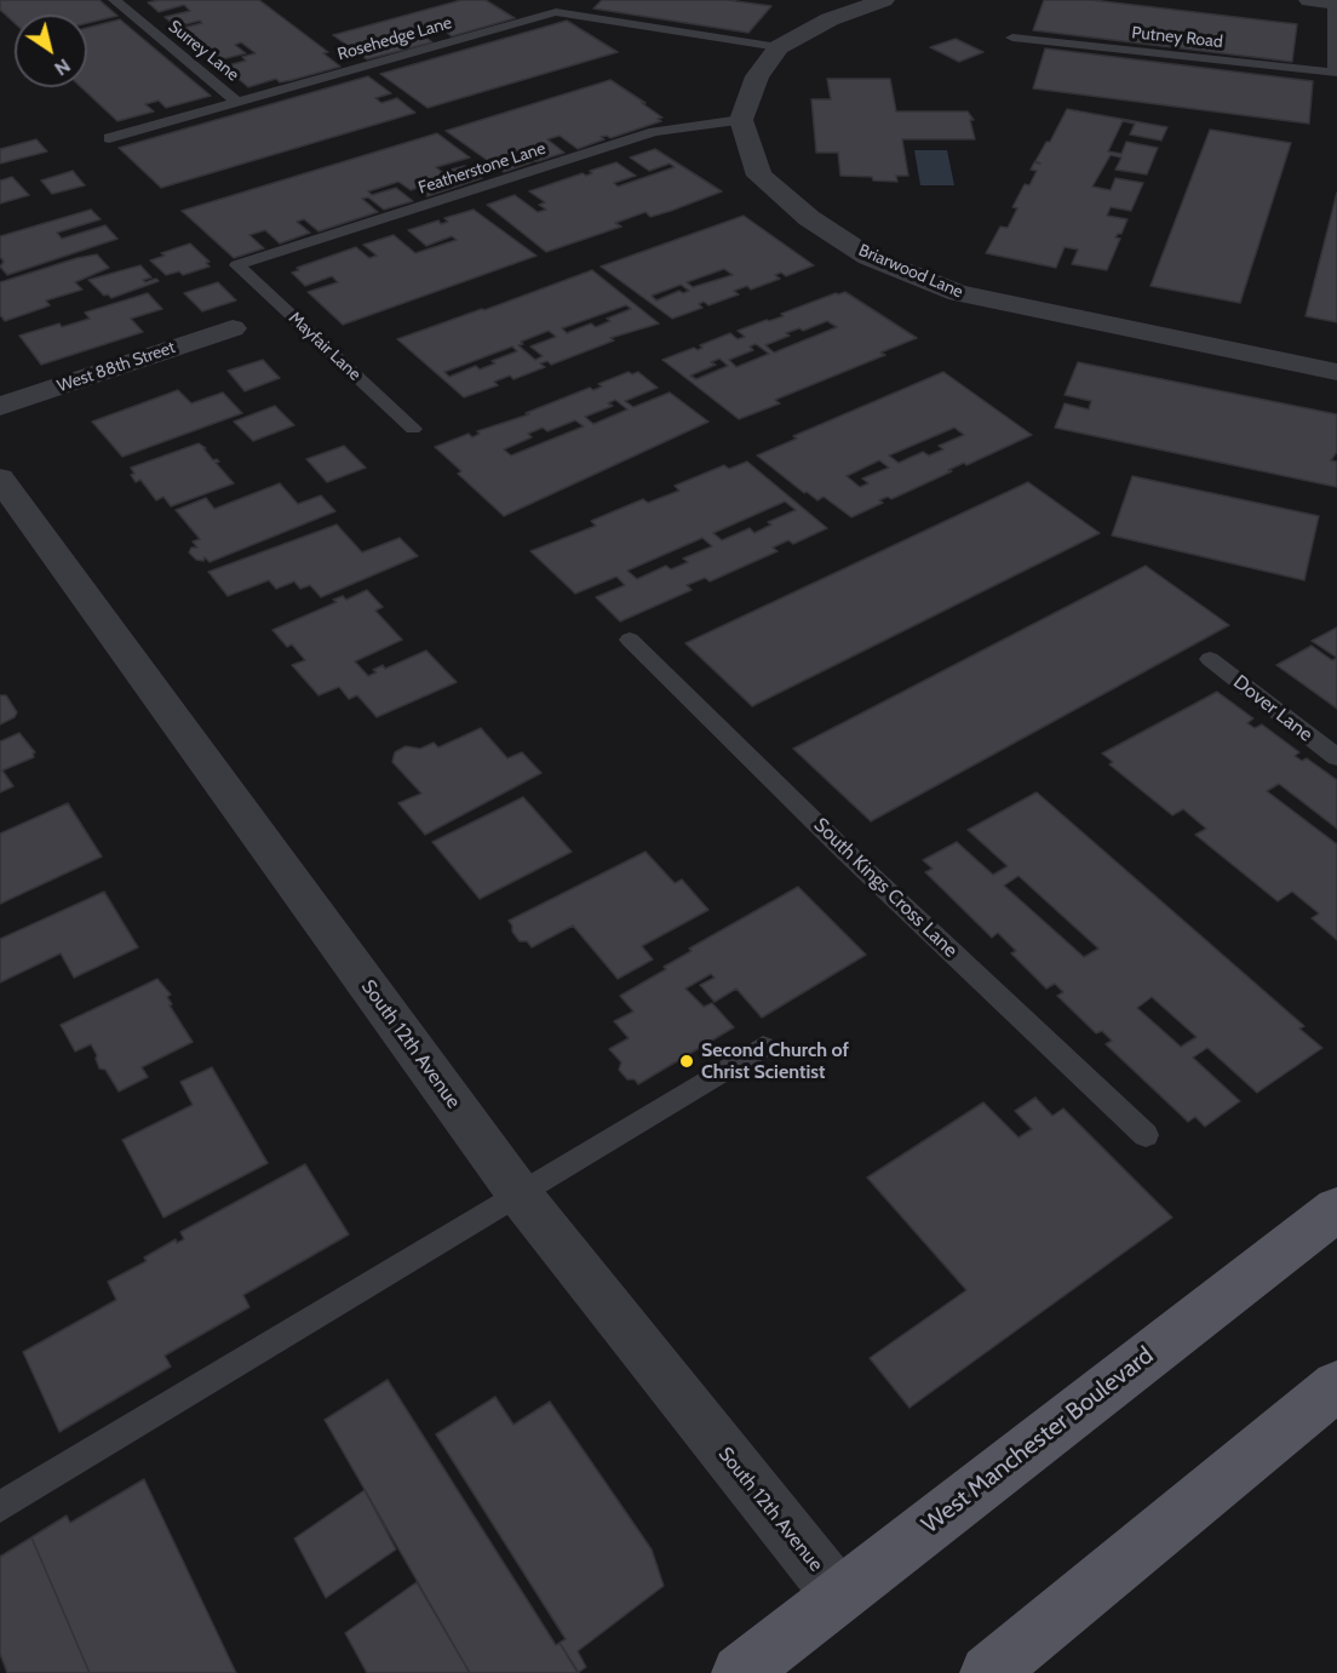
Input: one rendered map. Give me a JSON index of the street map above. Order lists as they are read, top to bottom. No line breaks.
{"streets":{"main road":["West Manchester Boulevard"],"street":["Briarwood Lane","West 88th Street","South 12th Avenue"],"lane":["Putney Road","Rosehedge Lane","Surrey Lane","Featherstone Lane","Mayfair Lane","Dover Lane","South Kings Cross Lane"]},"crossings":[["Rosehedge Lane","Surrey Lane"],["Featherstone Lane","Briarwood Lane"],["Featherstone Lane","Mayfair Lane"],["South 12th Avenue","West Manchester Boulevard"]],"places":["Second Church of Christ Scientist"],"north":"bottom right"}
